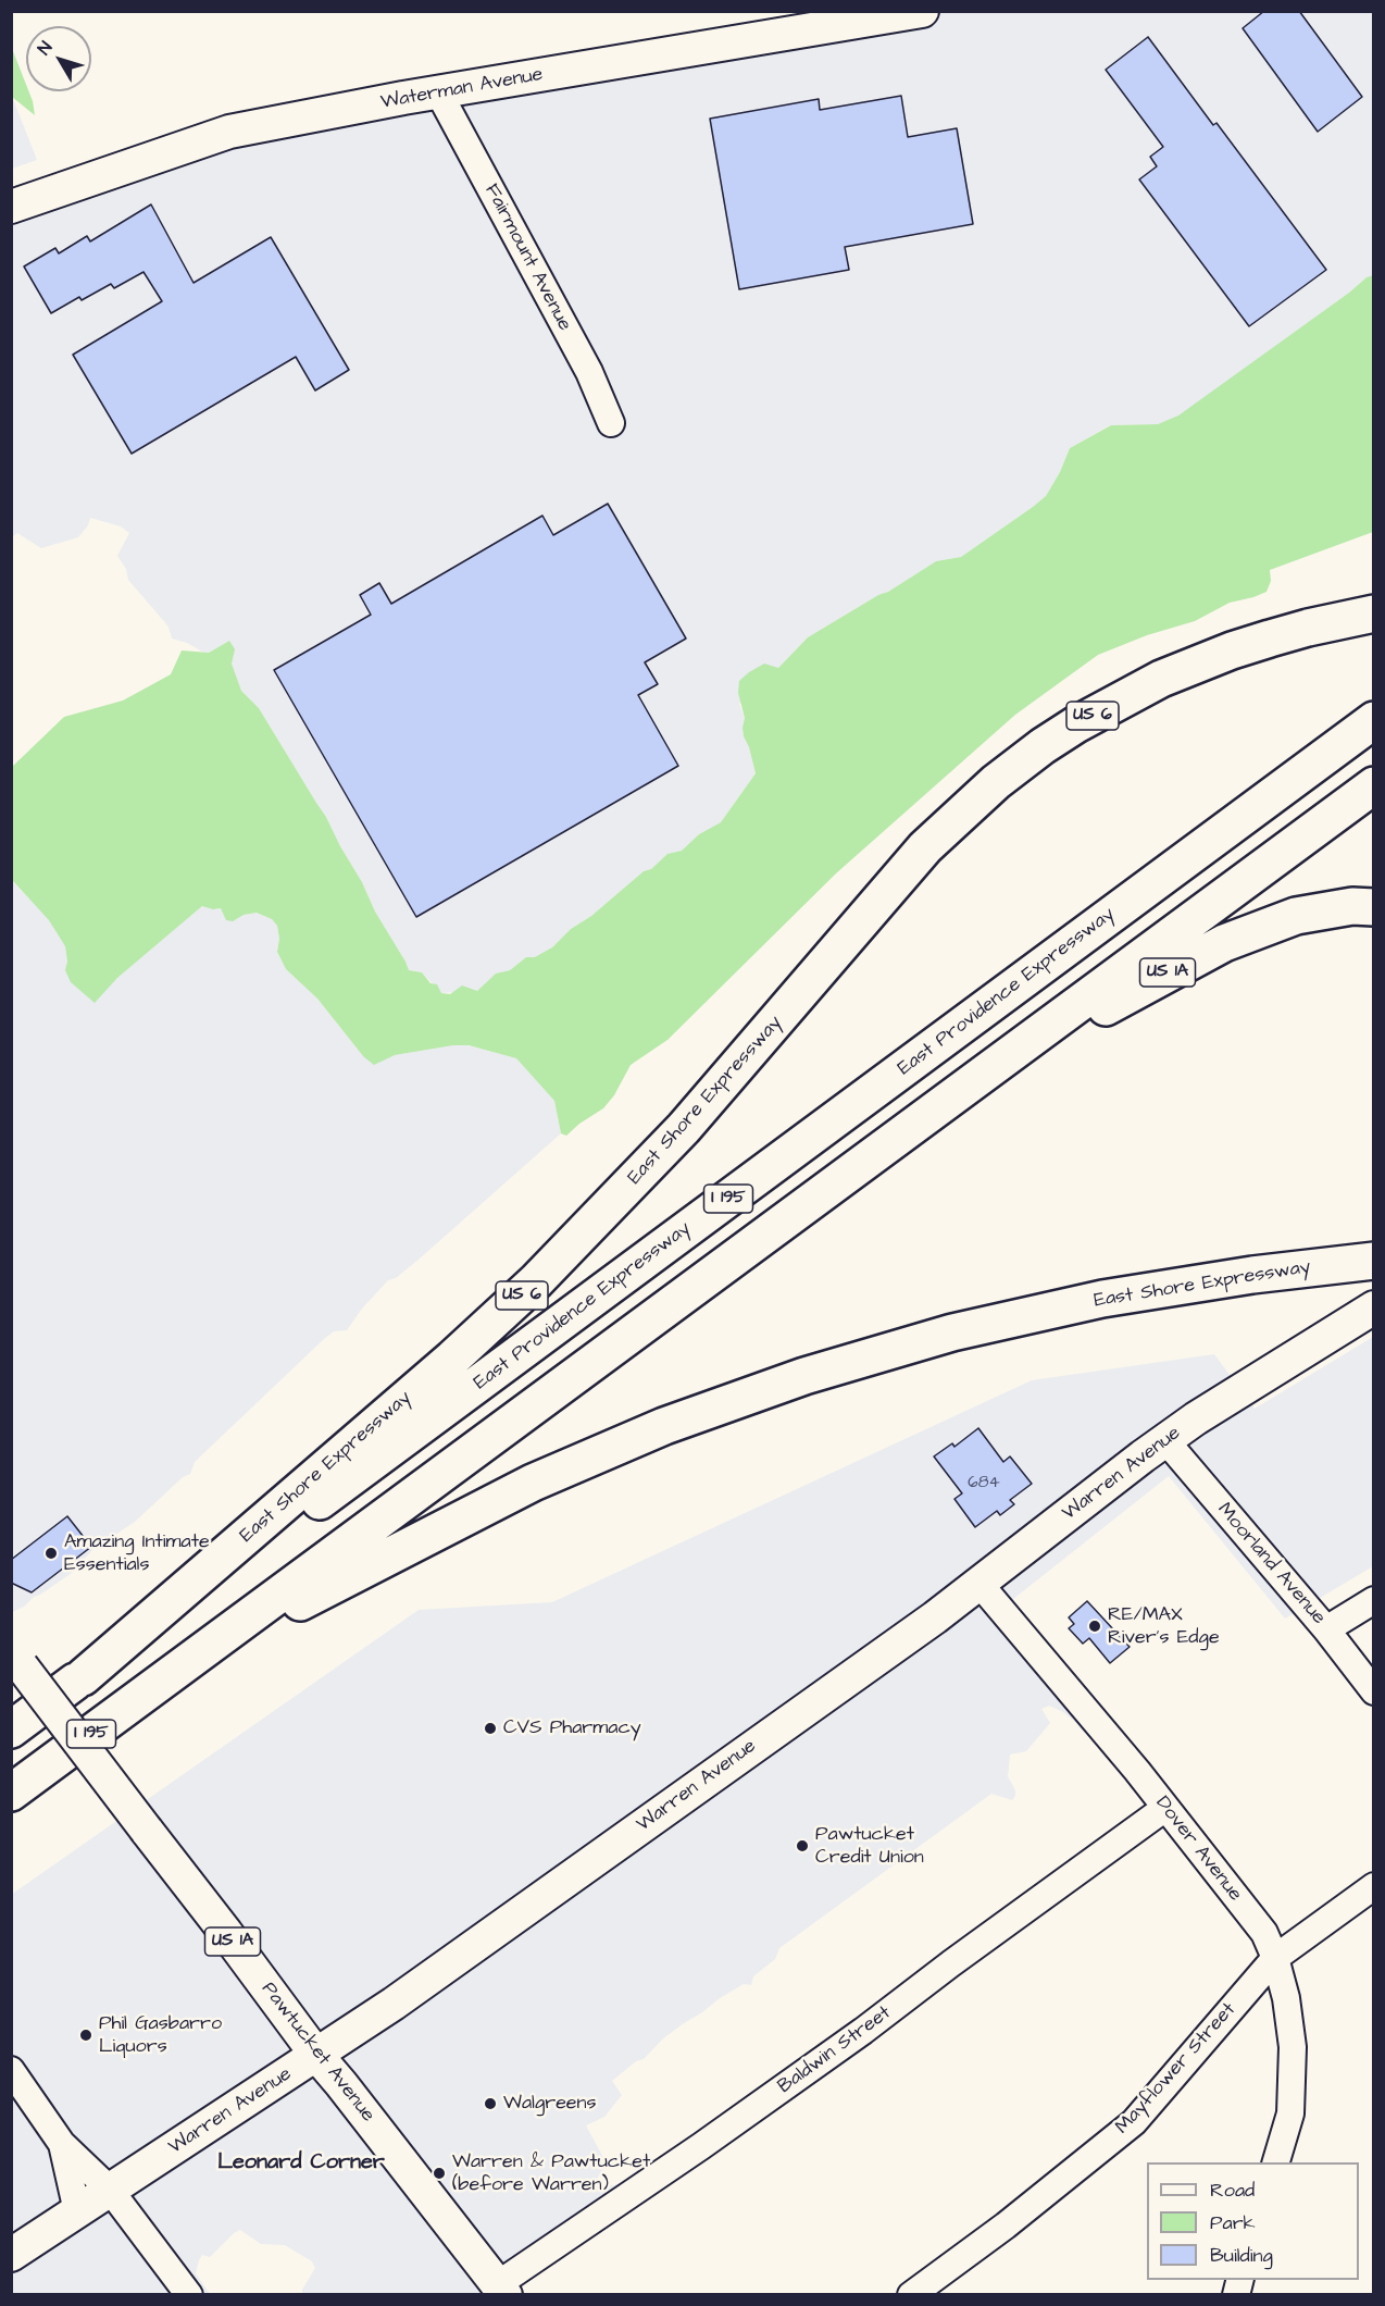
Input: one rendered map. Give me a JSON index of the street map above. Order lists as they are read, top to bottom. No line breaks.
{"streets":{"highway":["US 6","US 1A","East Providence Expressway","East Shore Expressway","I 195"],"main road":["Waterman Avenue","Warren Avenue","Pawtucket Avenue"],"street":["Fairmount Avenue","Moorland Avenue","Dover Avenue","Baldwin Street","Mayflower Street"]},"crossings":[["Waterman Avenue","Fairmount Avenue"],["US 1A","I 195"],["East Providence Expressway","East Shore Expressway"],["East Shore Expressway","I 195"],["Warren Avenue","Moorland Avenue"],["Warren Avenue","Dover Avenue"],["Warren Avenue","Pawtucket Avenue"],["Dover Avenue","Baldwin Street"],["Dover Avenue","Mayflower Street"],["Baldwin Street","Pawtucket Avenue"]],"districts":["Leonard Corner"],"places":["Amazing Intimate Essentials","RE/MAX River's Edge","CVS Pharmacy","Pawtucket Credit Union","Phil Gasbarro Liquors","Walgreens","Warren & Pawtucket (before Warren)"],"house_numbers":["684"],"legend":["Road","Park","Building"],"north":"top left"}
